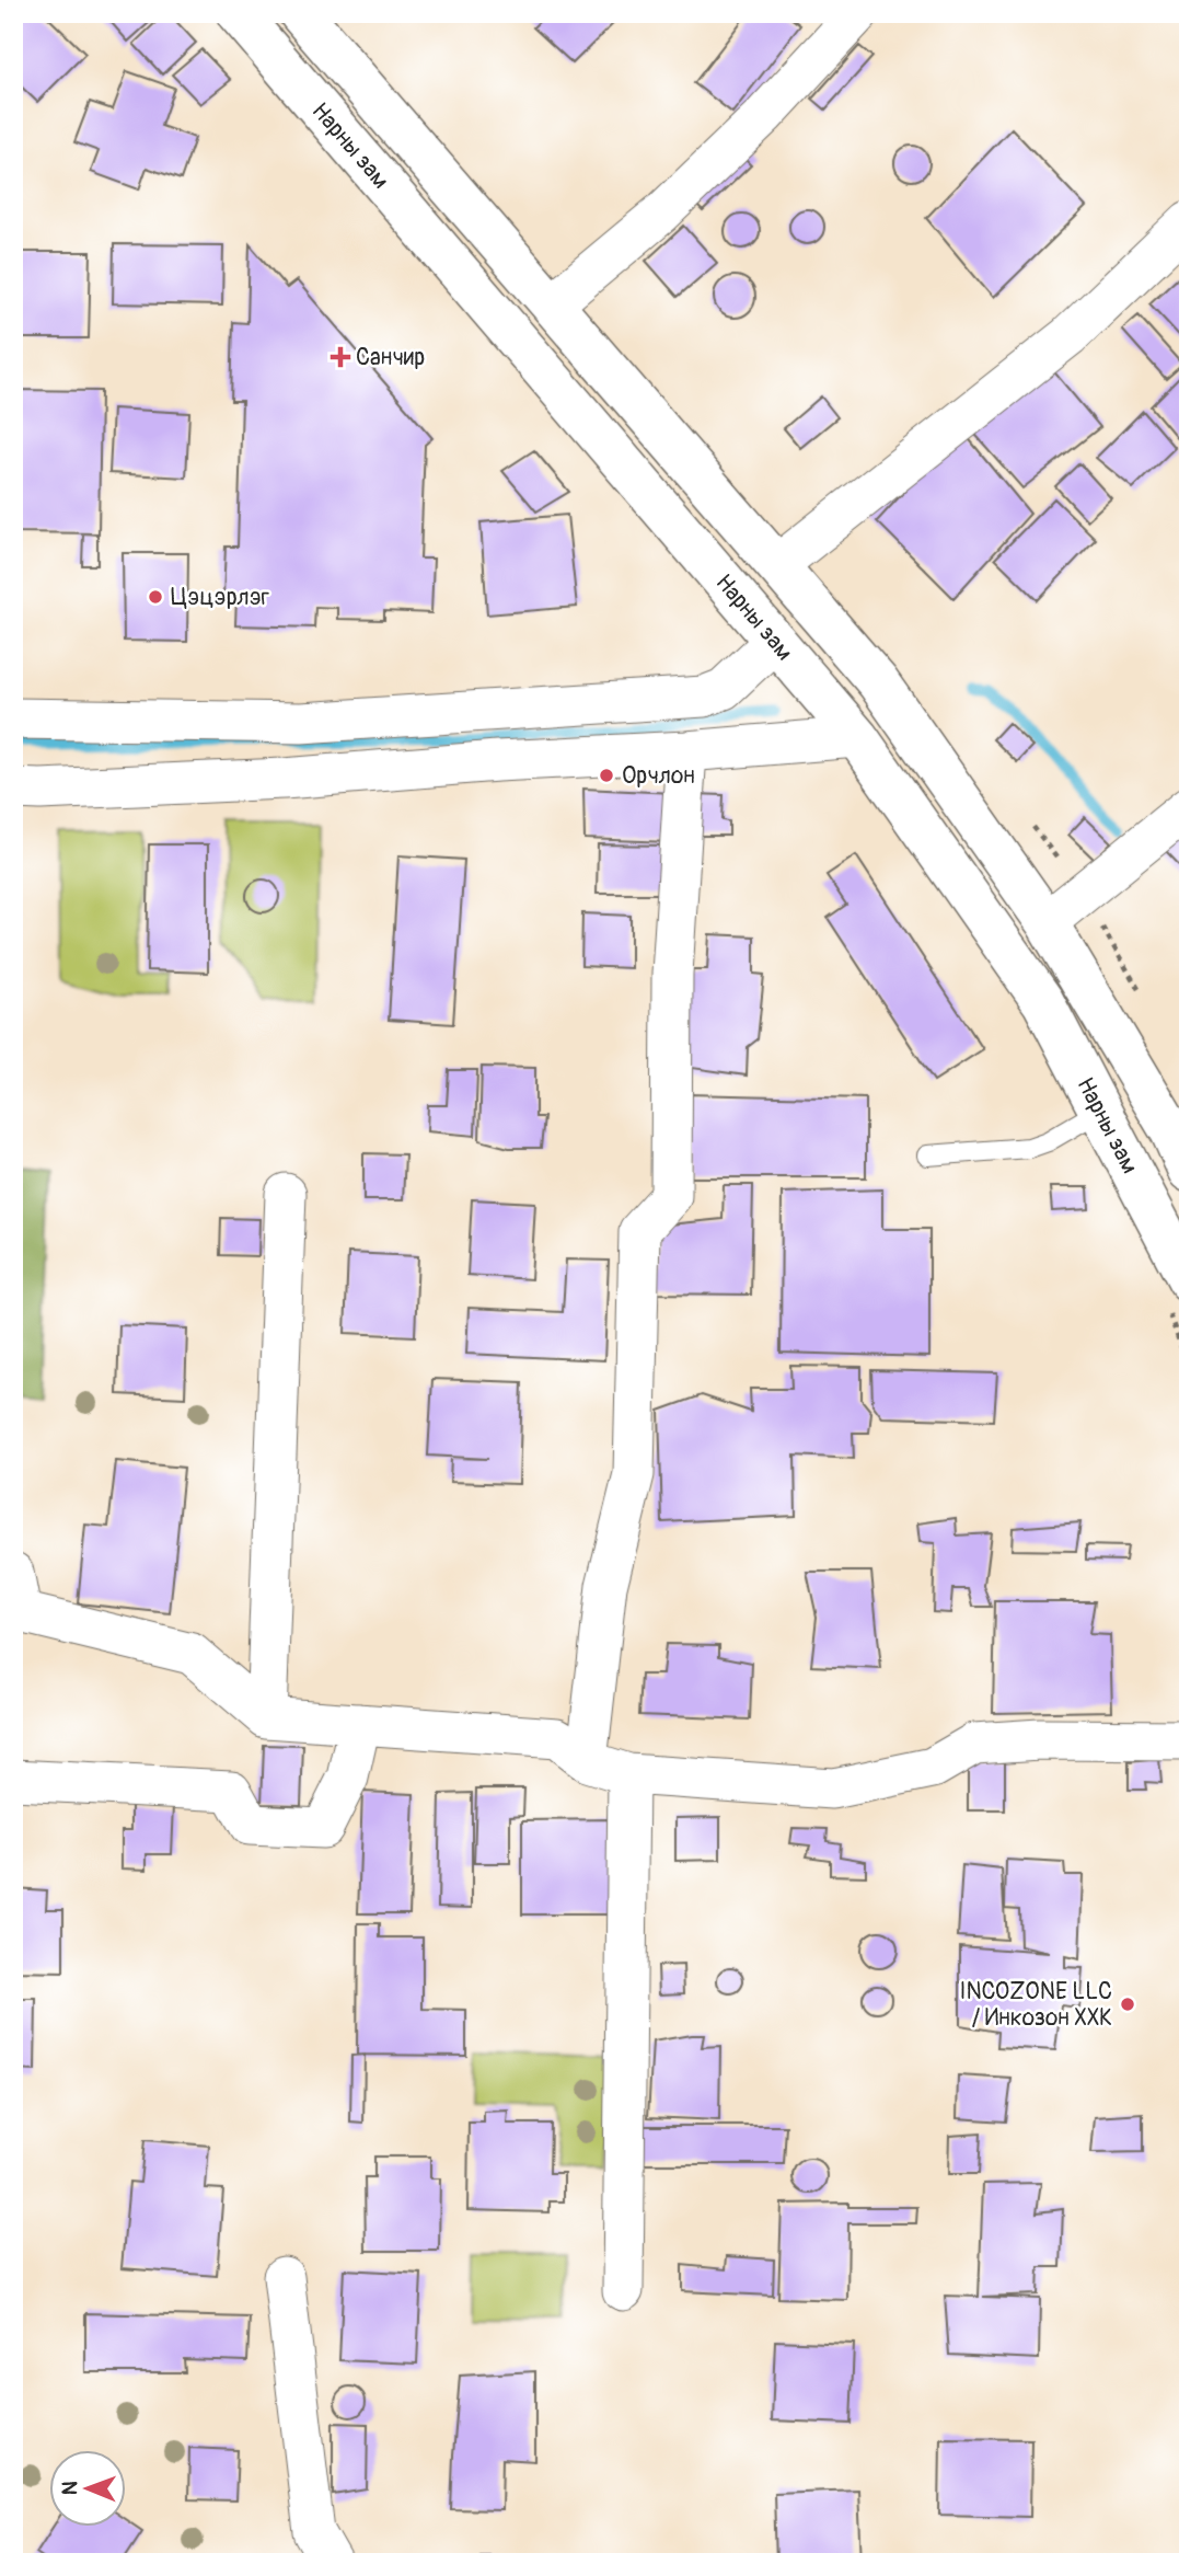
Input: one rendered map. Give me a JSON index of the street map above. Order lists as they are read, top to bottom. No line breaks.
{"streets":{"main road":["Нарны зам"]},"places":{"health":["Санчир"],"other":["Цэцэрлэг","Орчлон","INCOZONE LLC / Инкозон ХХК"]},"north":"left"}
